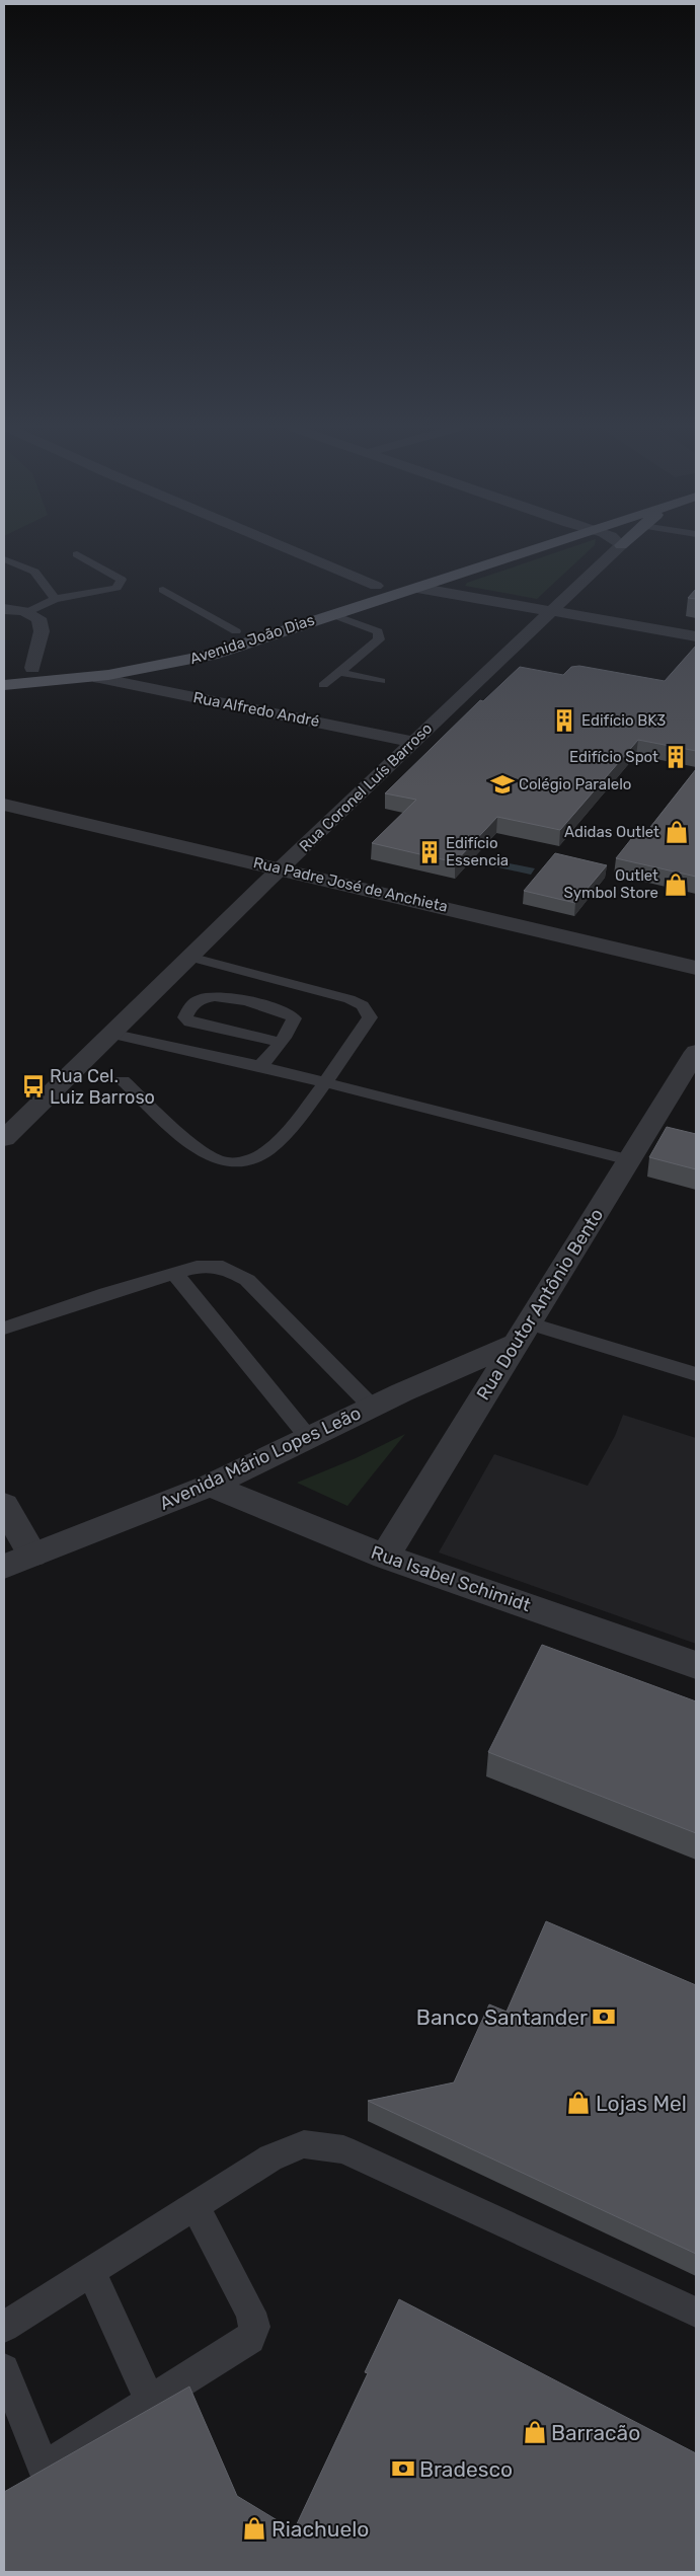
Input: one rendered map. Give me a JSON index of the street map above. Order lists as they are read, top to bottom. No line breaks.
{"streets":{"main road":["Avenida João Dias"],"street":["Rua Alfredo André","Rua Coronel Luís Barroso","Rua Padre José de Anchieta","Rua Doutor Antônio Bento","Avenida Mário Lopes Leão","Rua Isabel Schimidt"]},"crossings":[["Avenida João Dias","Rua Alfredo André"],["Rua Alfredo André","Rua Coronel Luís Barroso"],["Rua Coronel Luís Barroso","Rua Padre José de Anchieta"],["Rua Doutor Antônio Bento","Avenida Mário Lopes Leão"],["Rua Doutor Antônio Bento","Rua Isabel Schimidt"],["Avenida Mário Lopes Leão","Rua Isabel Schimidt"]],"places":{"building":["Edifício BK3","Edifício Spot","Edifício Essencia"],"school or university":["Colégio Paralelo"],"shop":["Adidas Outlet","Outlet Symbol Store","Lojas Mel","Barracão","Riachuelo"],"bus stop":["Rua Cel. Luiz Barroso"],"bank":["Banco Santander","Bradesco"]}}
